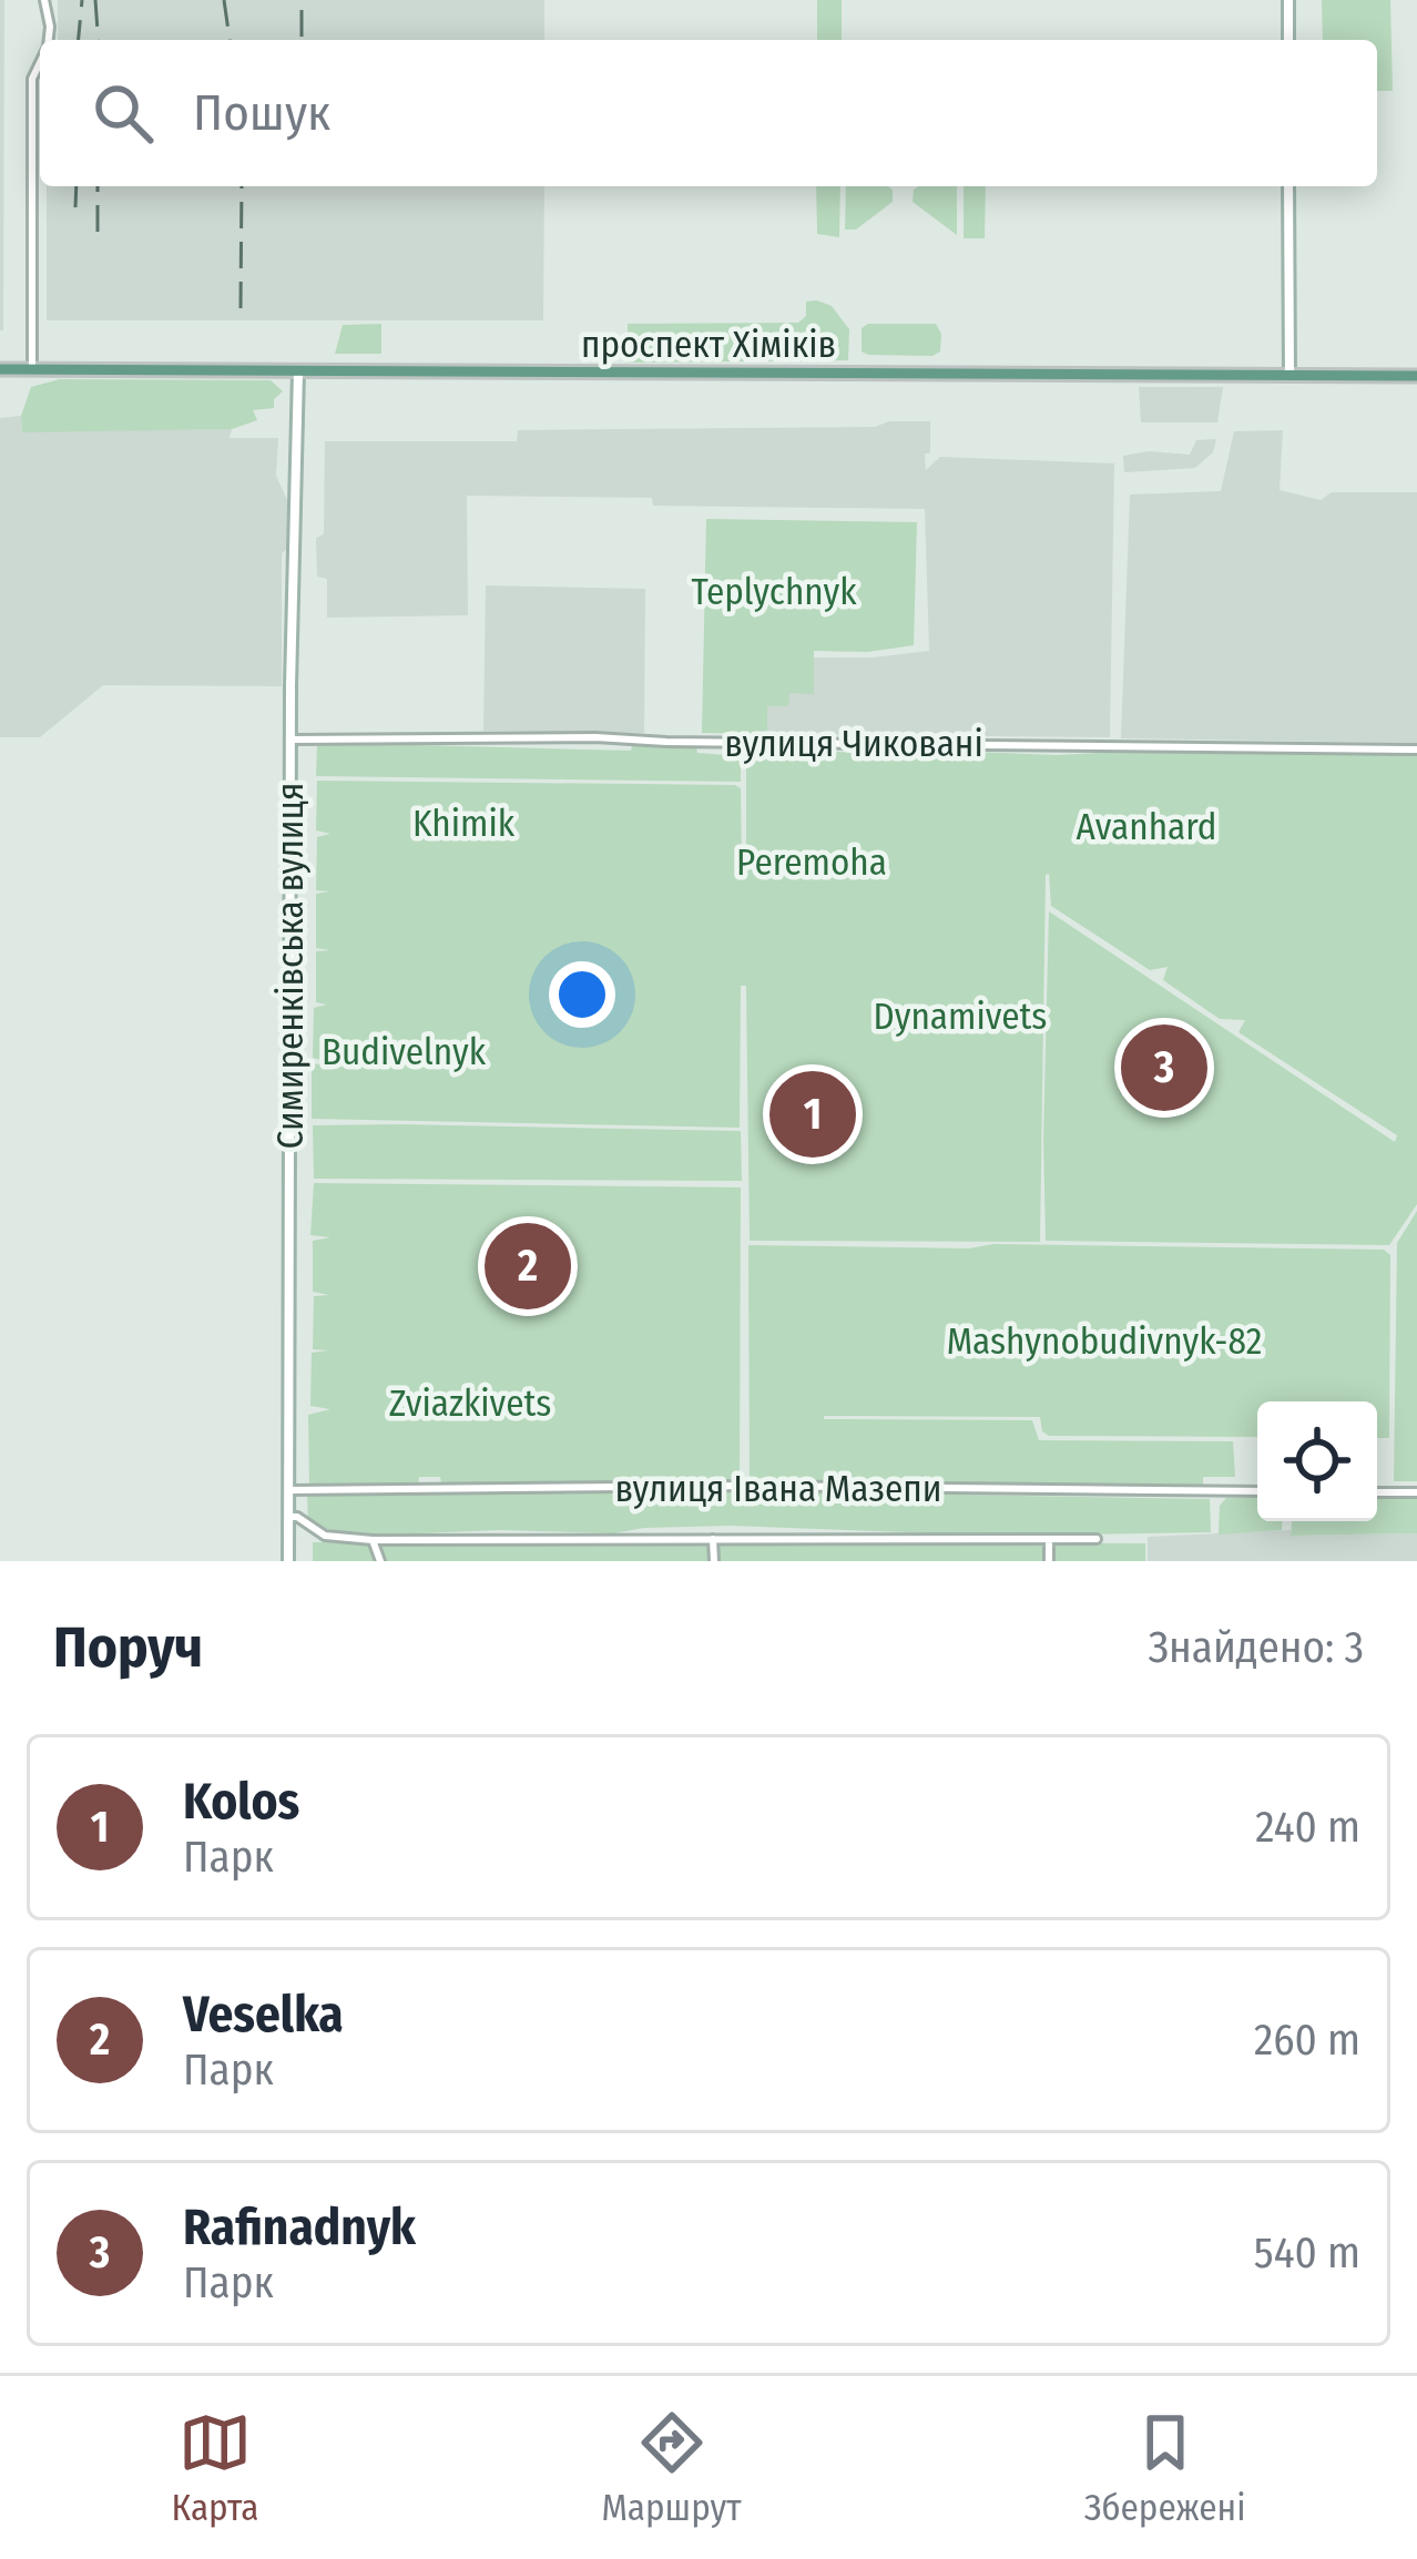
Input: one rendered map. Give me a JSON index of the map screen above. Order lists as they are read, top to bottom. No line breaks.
{"streets":{"main road":["проспект Хіміків","Симиренківська вулиця"],"street":["вулиця Чиковані","вулиця Івана Мазепи"]},"crossings":[["проспект Хіміків","Симиренківська вулиця"],["вулиця Чиковані","Симиренківська вулиця"],["Симиренківська вулиця","вулиця Івана Мазепи"]],"parks":["Teplychnyk","Khimik","Avanhard","Peremoha","Dynamivets","Budivelnyk","Mashynobudivnyk-82","Zviazkivets"],"page":{"search":"Пошук","pins":["3","1","2"],"heading":["Поруч","Знайдено: 3"],"list":[{"mark":"1","name":"Kolos","note":"Парк","value":"240 m"},{"mark":"2","name":"Veselka","note":"Парк","value":"260 m"},{"mark":"3","name":"Rafinadnyk","note":"Парк","value":"540 m"}],"nav":["Карта","Маршрут","Збережені"]}}
